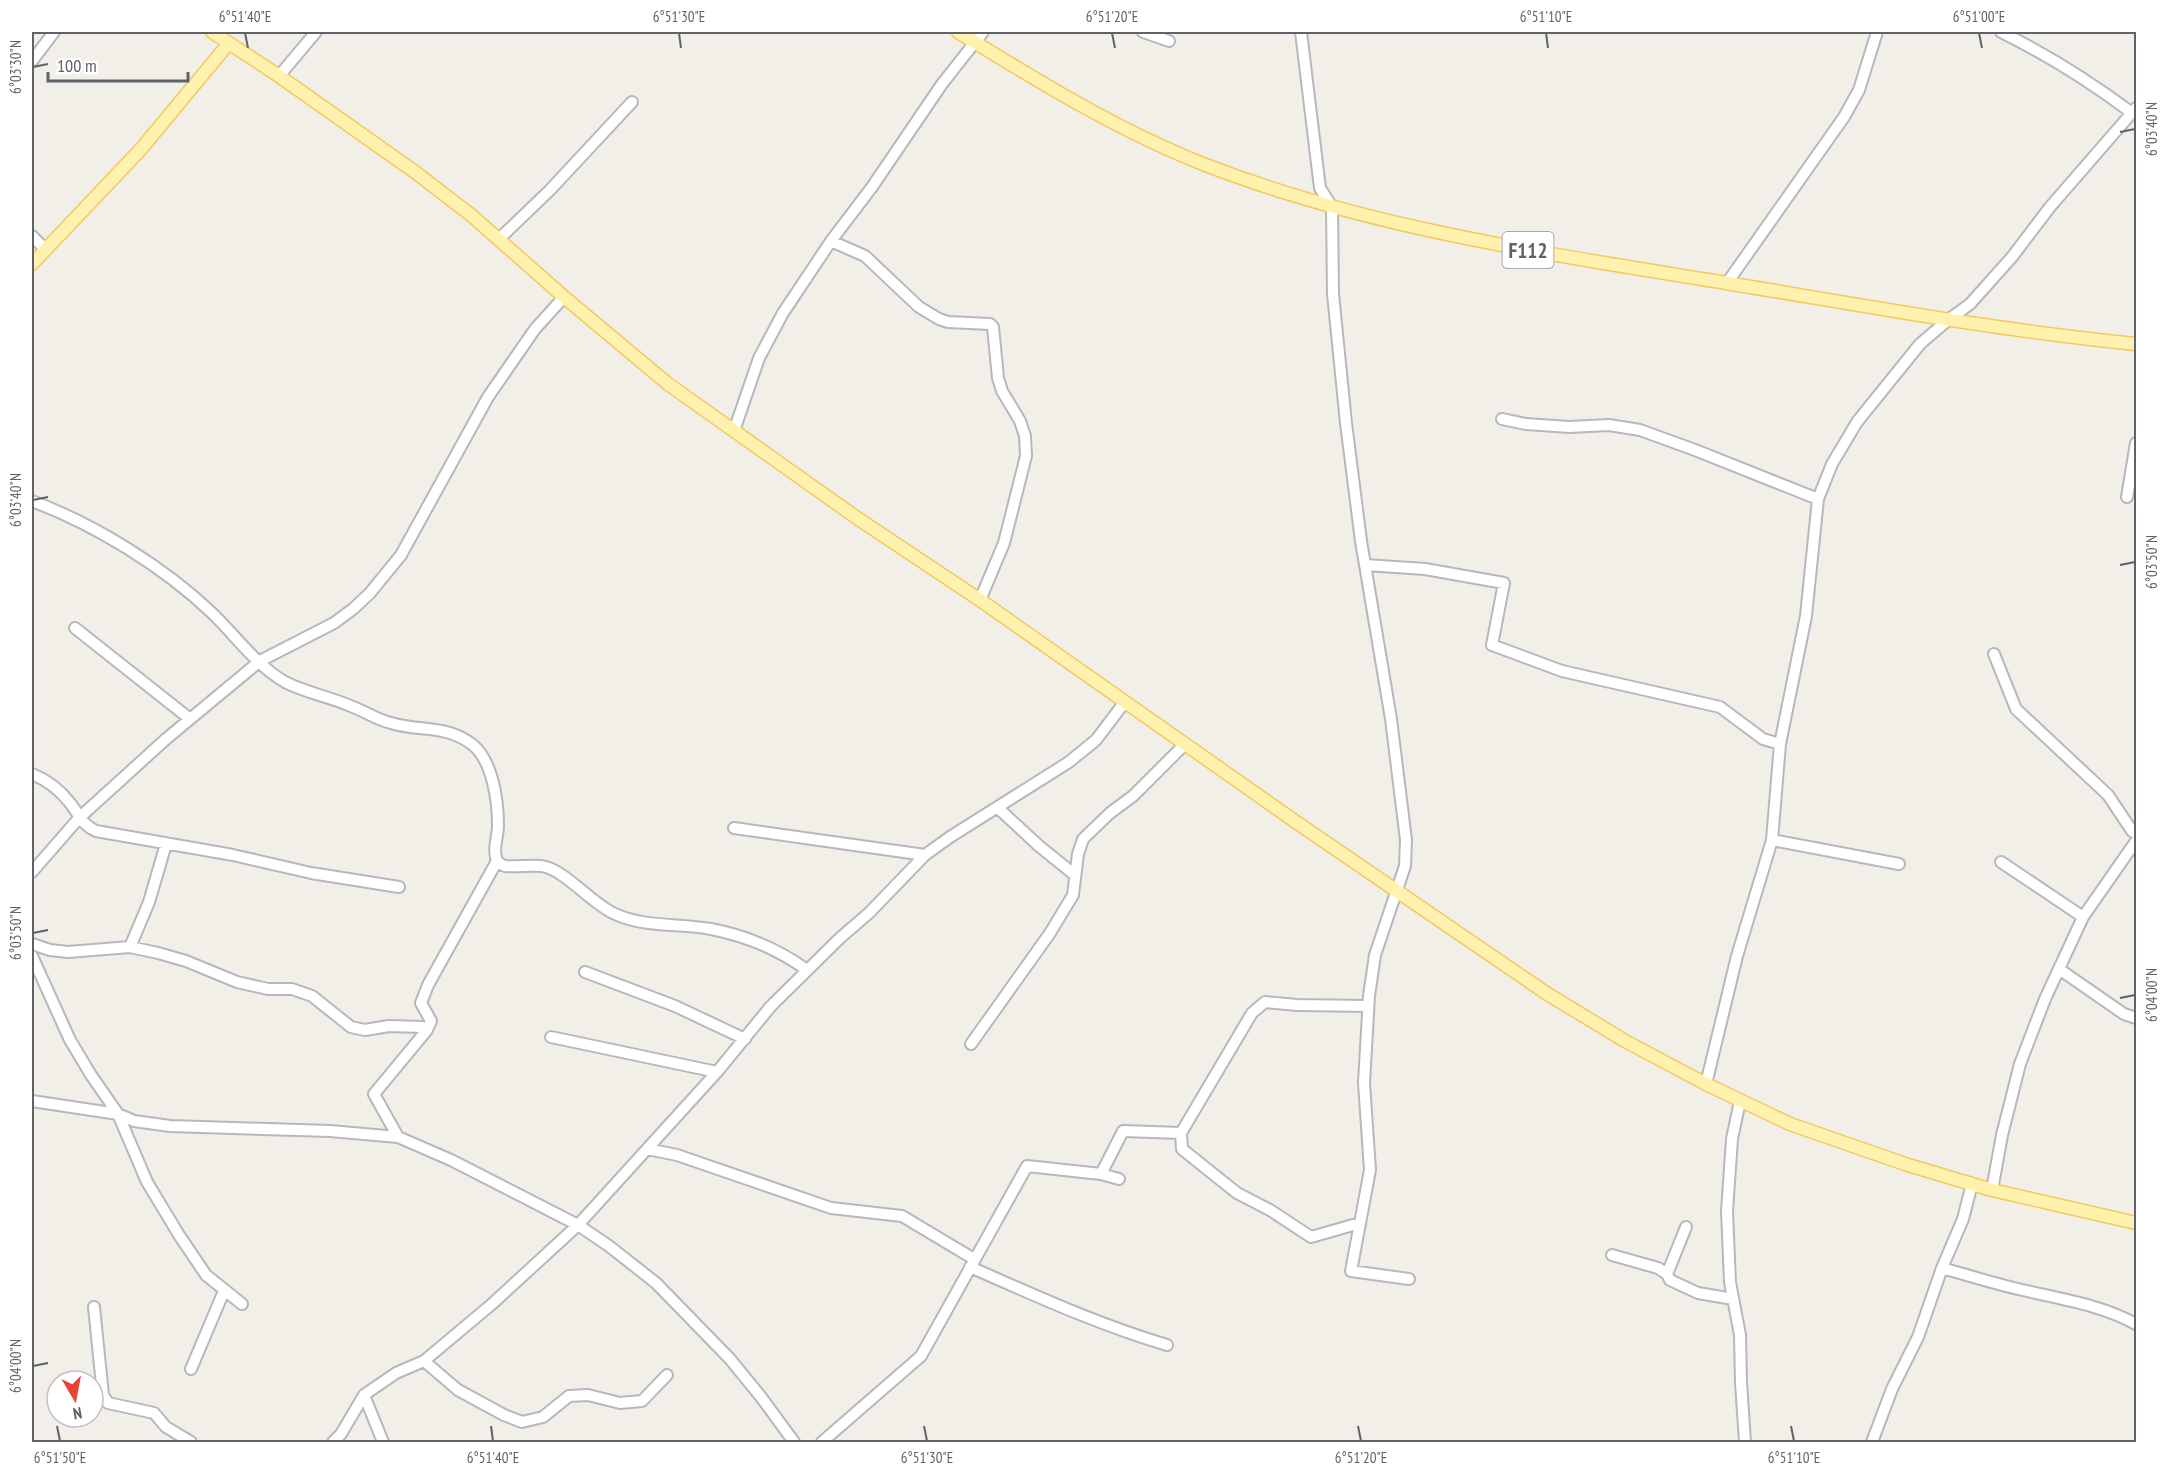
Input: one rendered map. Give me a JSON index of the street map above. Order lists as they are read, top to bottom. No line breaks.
{"streets":{"main road":["F112"]},"scale_bar":"100 m","north":"bottom","coordinates":["6°51'40\"E","6°51'30\"E","6°51'20\"E","6°51'10\"E","6°51'00\"E","6°03'30\"N","6°03'40\"N","6°03'50\"N","6°04'00\"N","6°51'50\"E"]}
